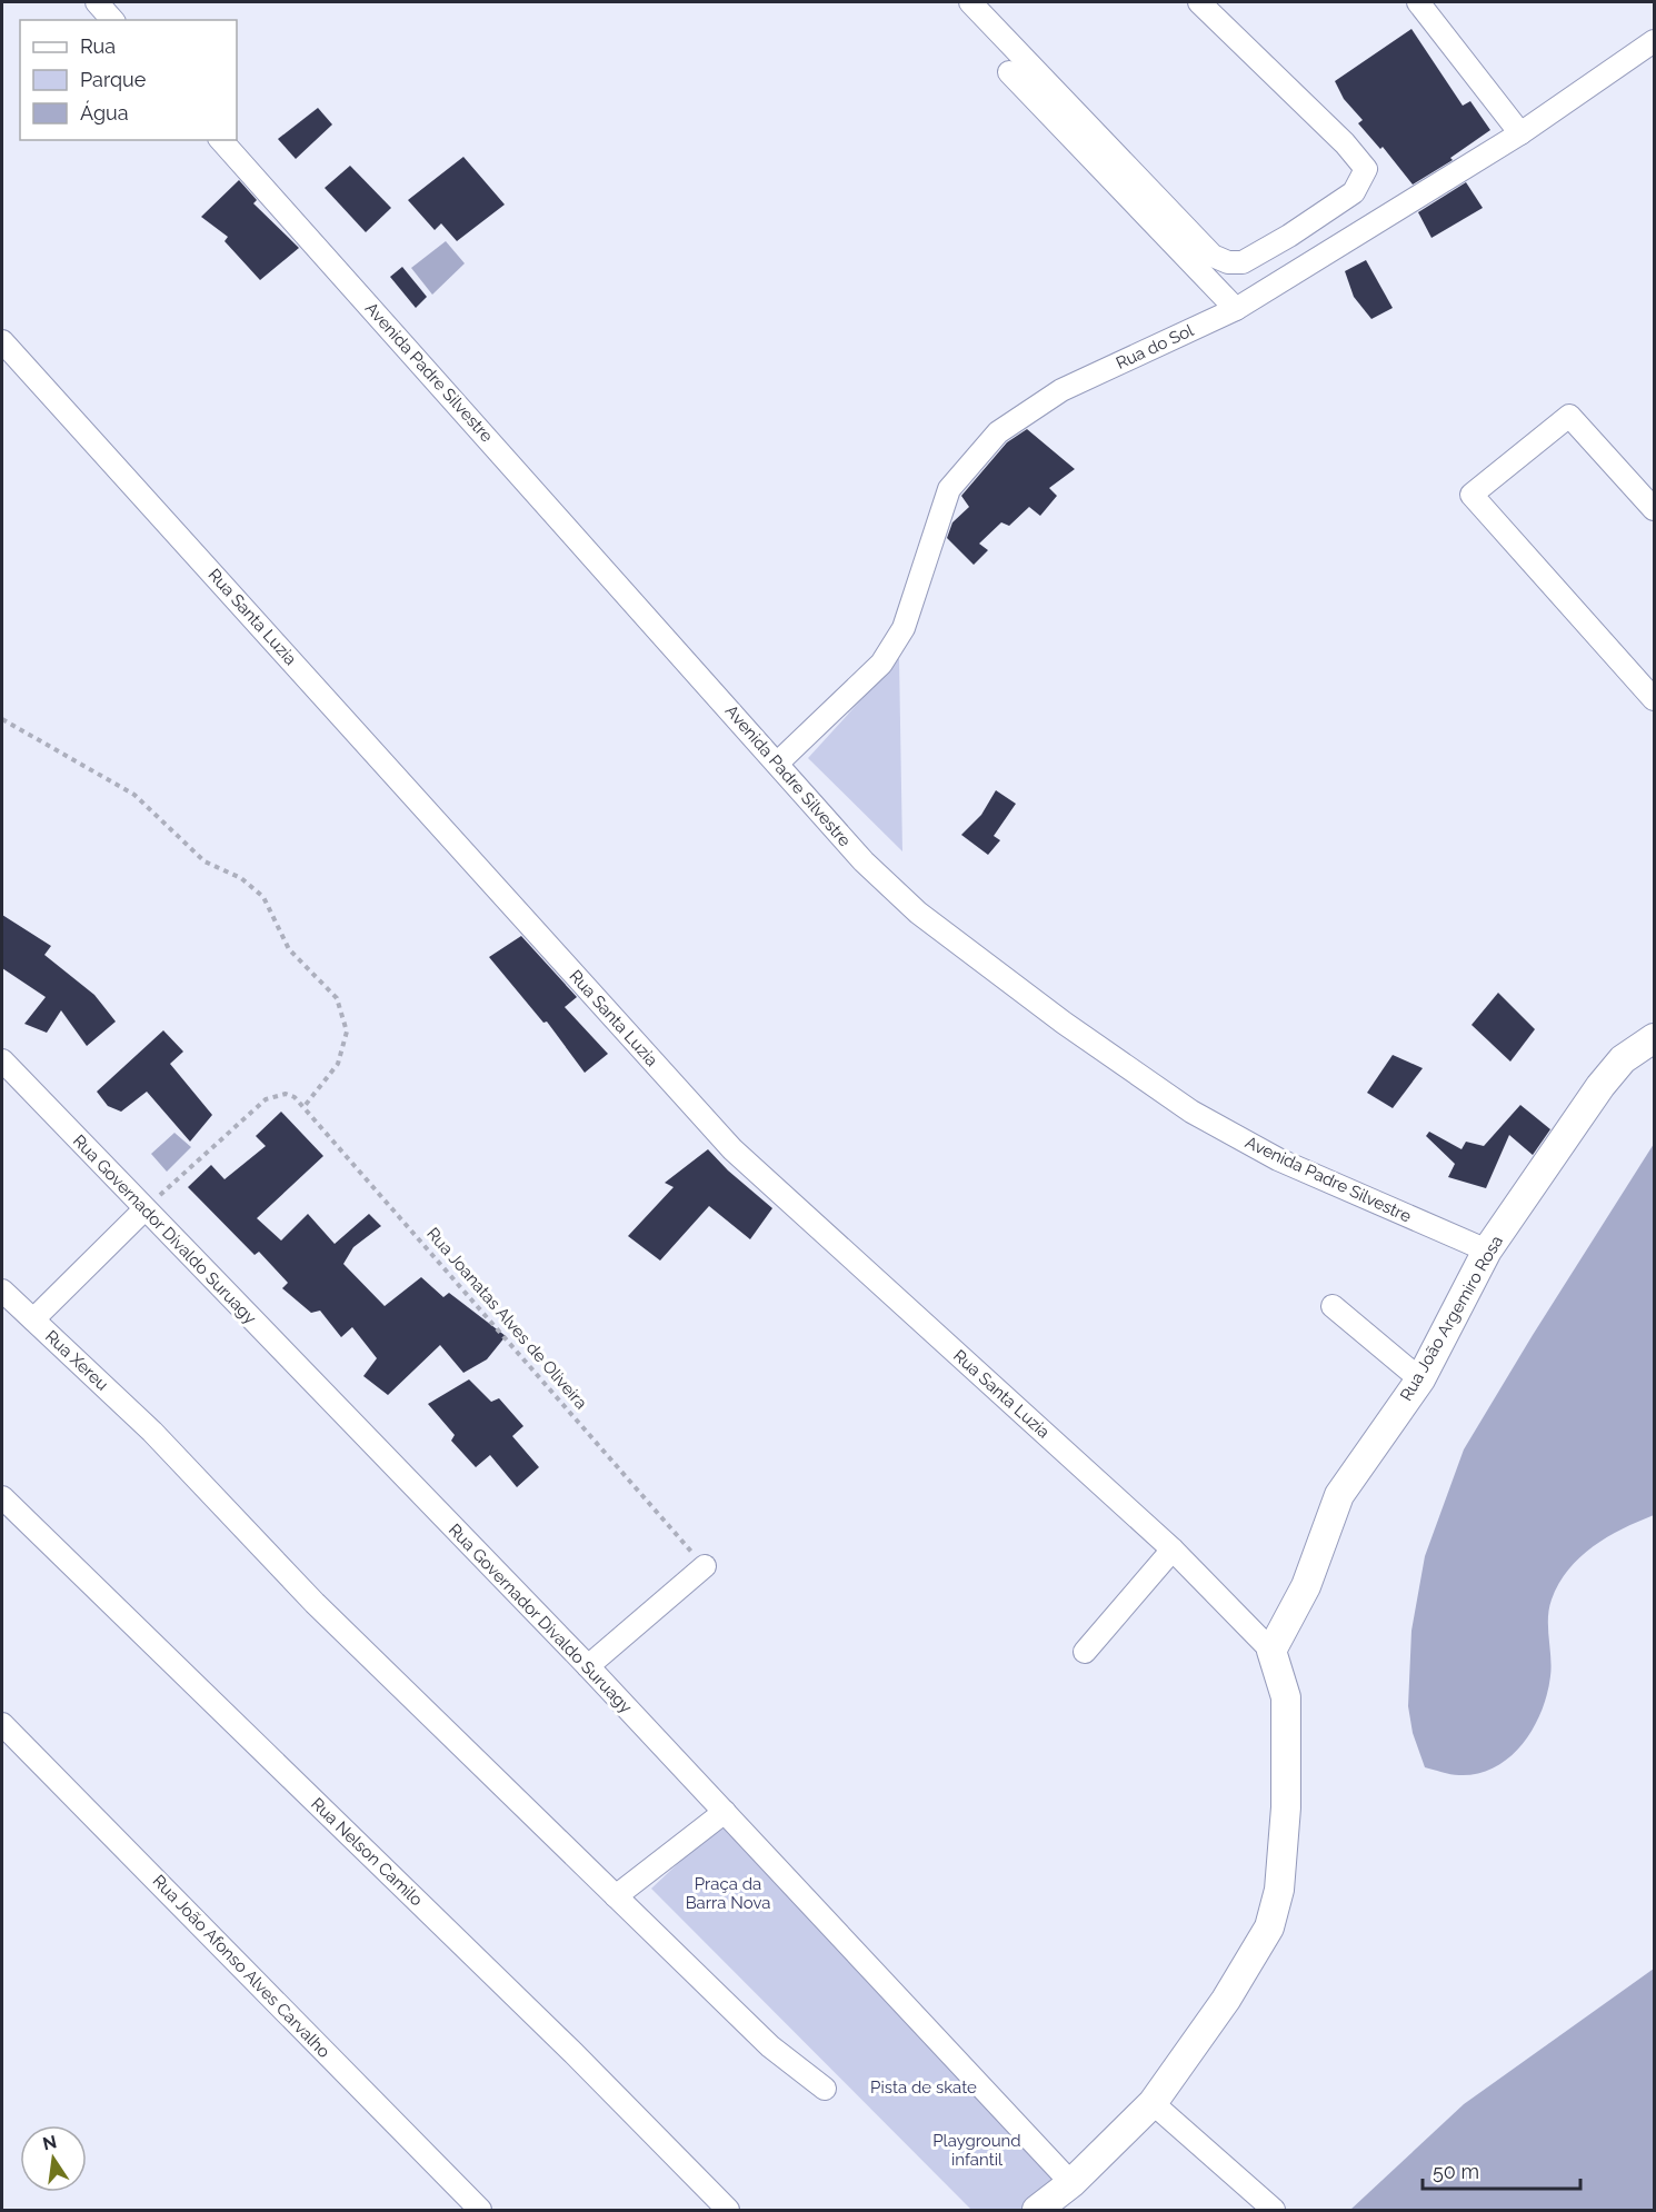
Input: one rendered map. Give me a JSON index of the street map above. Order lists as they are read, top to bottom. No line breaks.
{"streets":{"street":["Rua do Sol","Avenida Padre Silvestre","Rua Santa Luzia","Rua Governador Divaldo Suruagy","Rua João Argemiro Rosa","Rua Xereu","Rua Nelson Camilo","Rua João Afonso Alves Carvalho"],"path":["Rua Joanatas Alves de Oliveira"]},"crossings":[["Rua do Sol","Avenida Padre Silvestre"],["Avenida Padre Silvestre","Rua João Argemiro Rosa"],["Rua Santa Luzia","Rua João Argemiro Rosa"],["Rua Governador Divaldo Suruagy","Rua Joanatas Alves de Oliveira"]],"parks":["Praça da Barra Nova","Pista de skate","Playground infantil"],"legend":["Rua","Parque","Água"],"scale_bar":"50 m","north":"top"}
